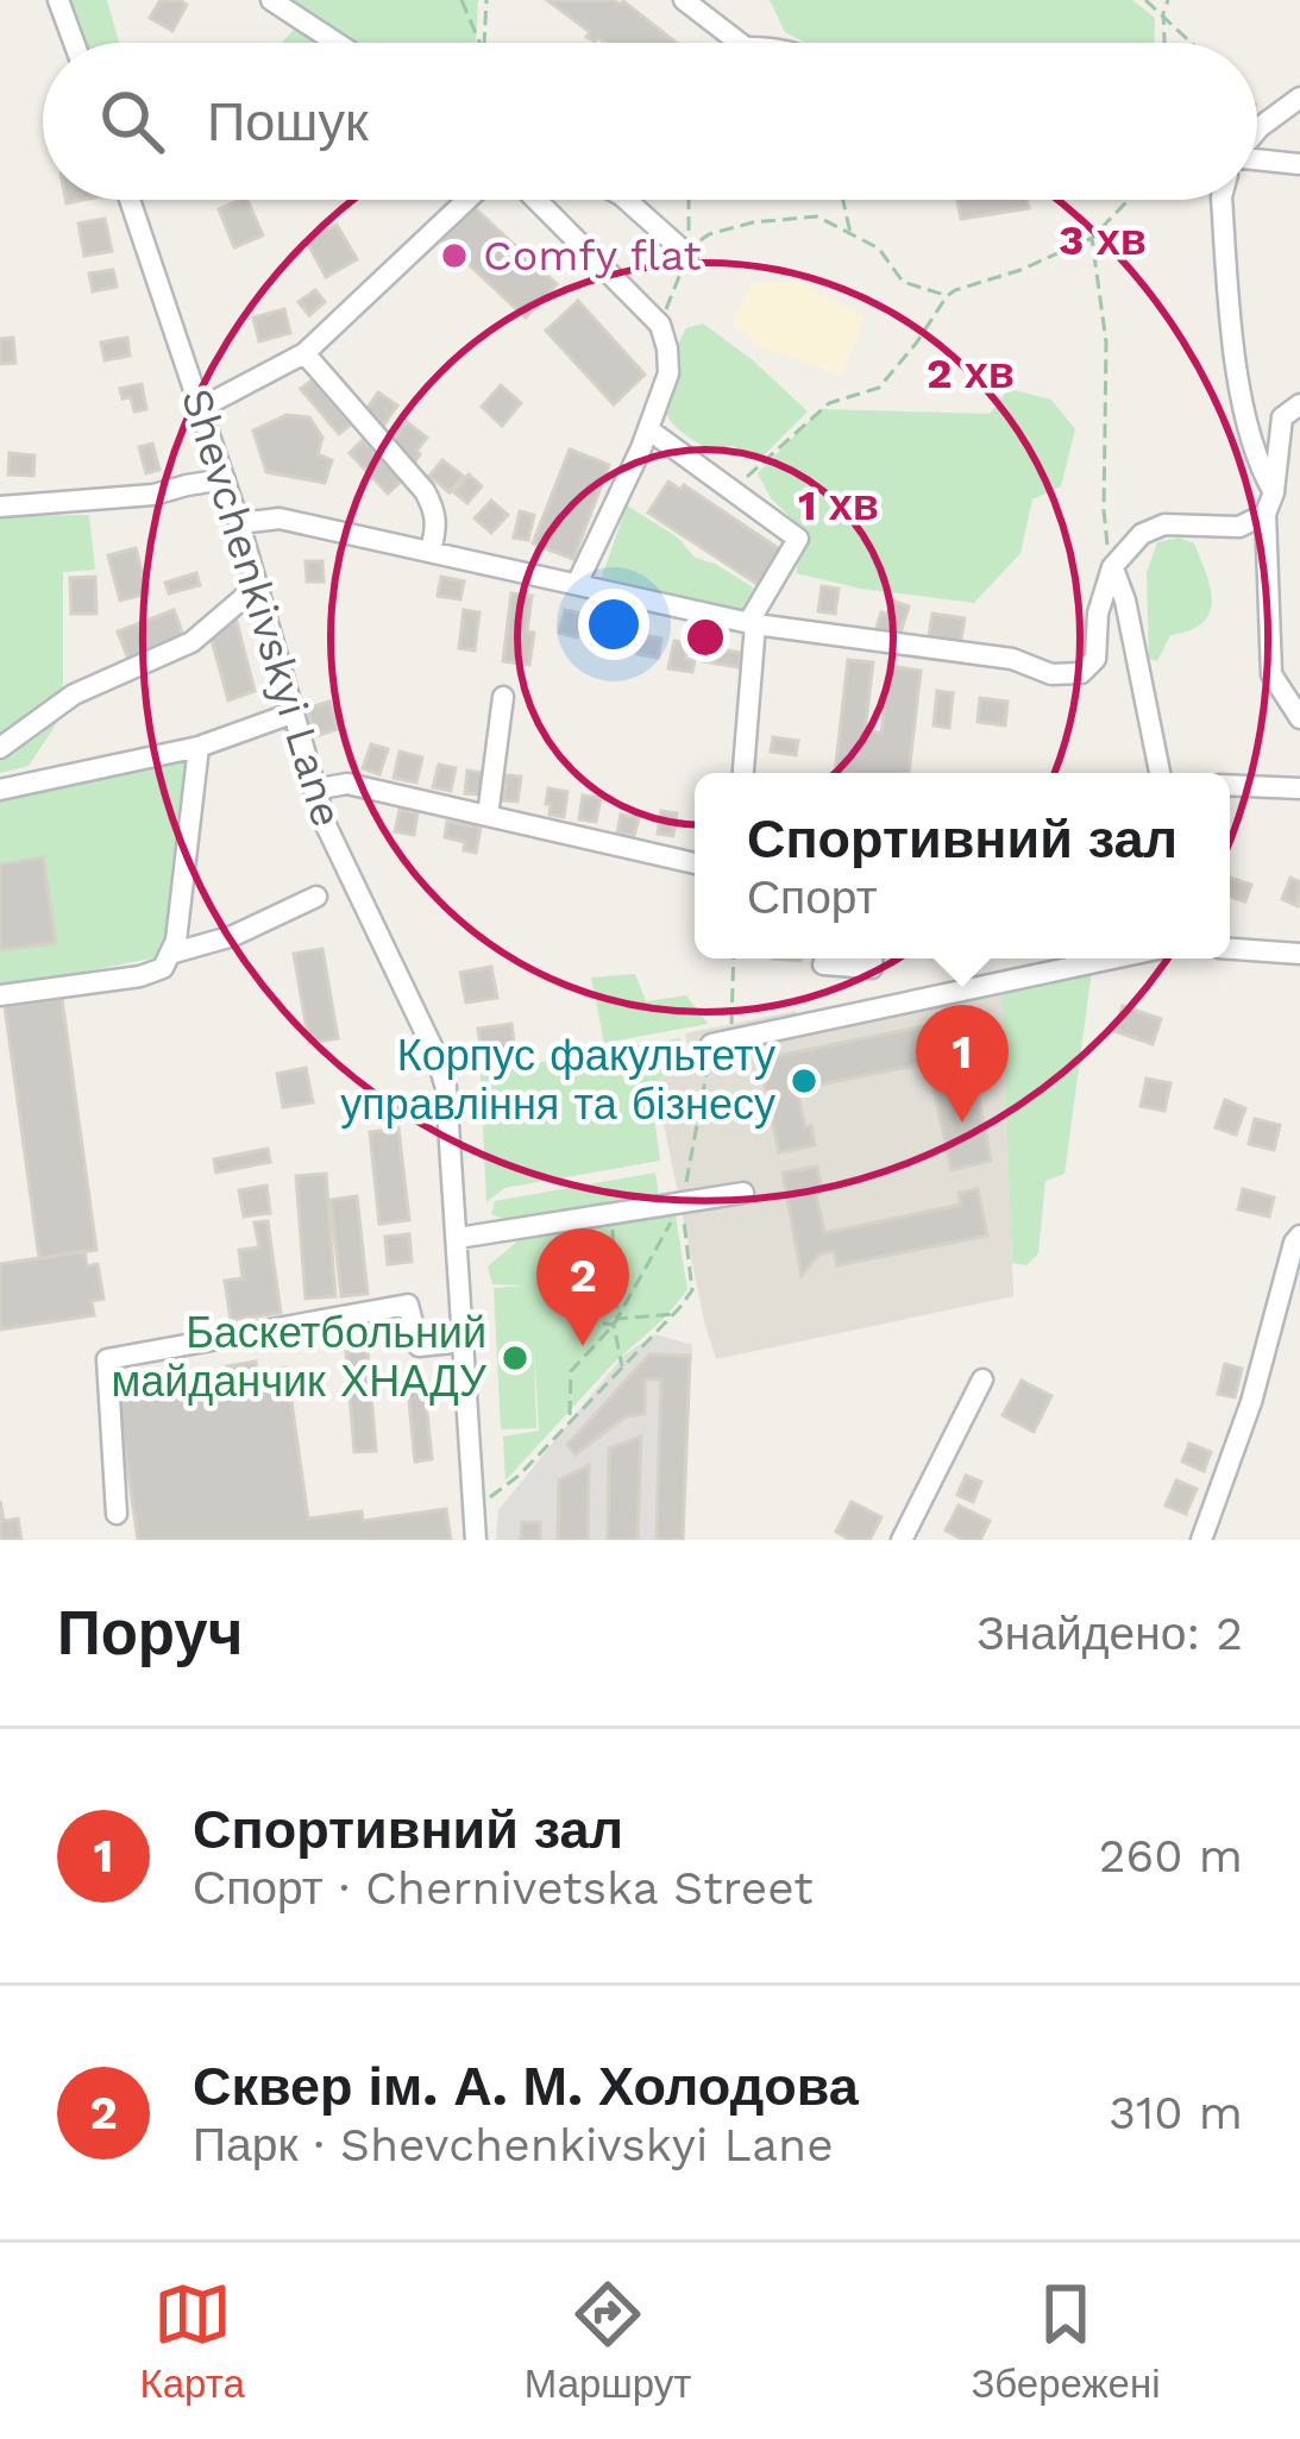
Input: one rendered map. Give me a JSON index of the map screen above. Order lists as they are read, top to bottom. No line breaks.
{"streets":{"street":["Shevchenkivskyi Lane"]},"places":["Comfy flat","Корпус факультету управління та бізнесу","Баскетбольний майданчик ХНАДУ"],"page":{"search":"Пошук","popup":["Спортивний зал","Спорт"],"pins":["1","2"],"heading":["Поруч","Знайдено: 2"],"list":[{"mark":"1","name":"Спортивний зал","note":"Спорт · Chernivetska Street","value":"260 m"},{"mark":"2","name":"Сквер ім. А. М. Холодова","note":"Парк · Shevchenkivskyi Lane","value":"310 m"}],"nav":["Карта","Маршрут","Збережені"]},"rings":["3 хв","2 хв","1 хв"]}
